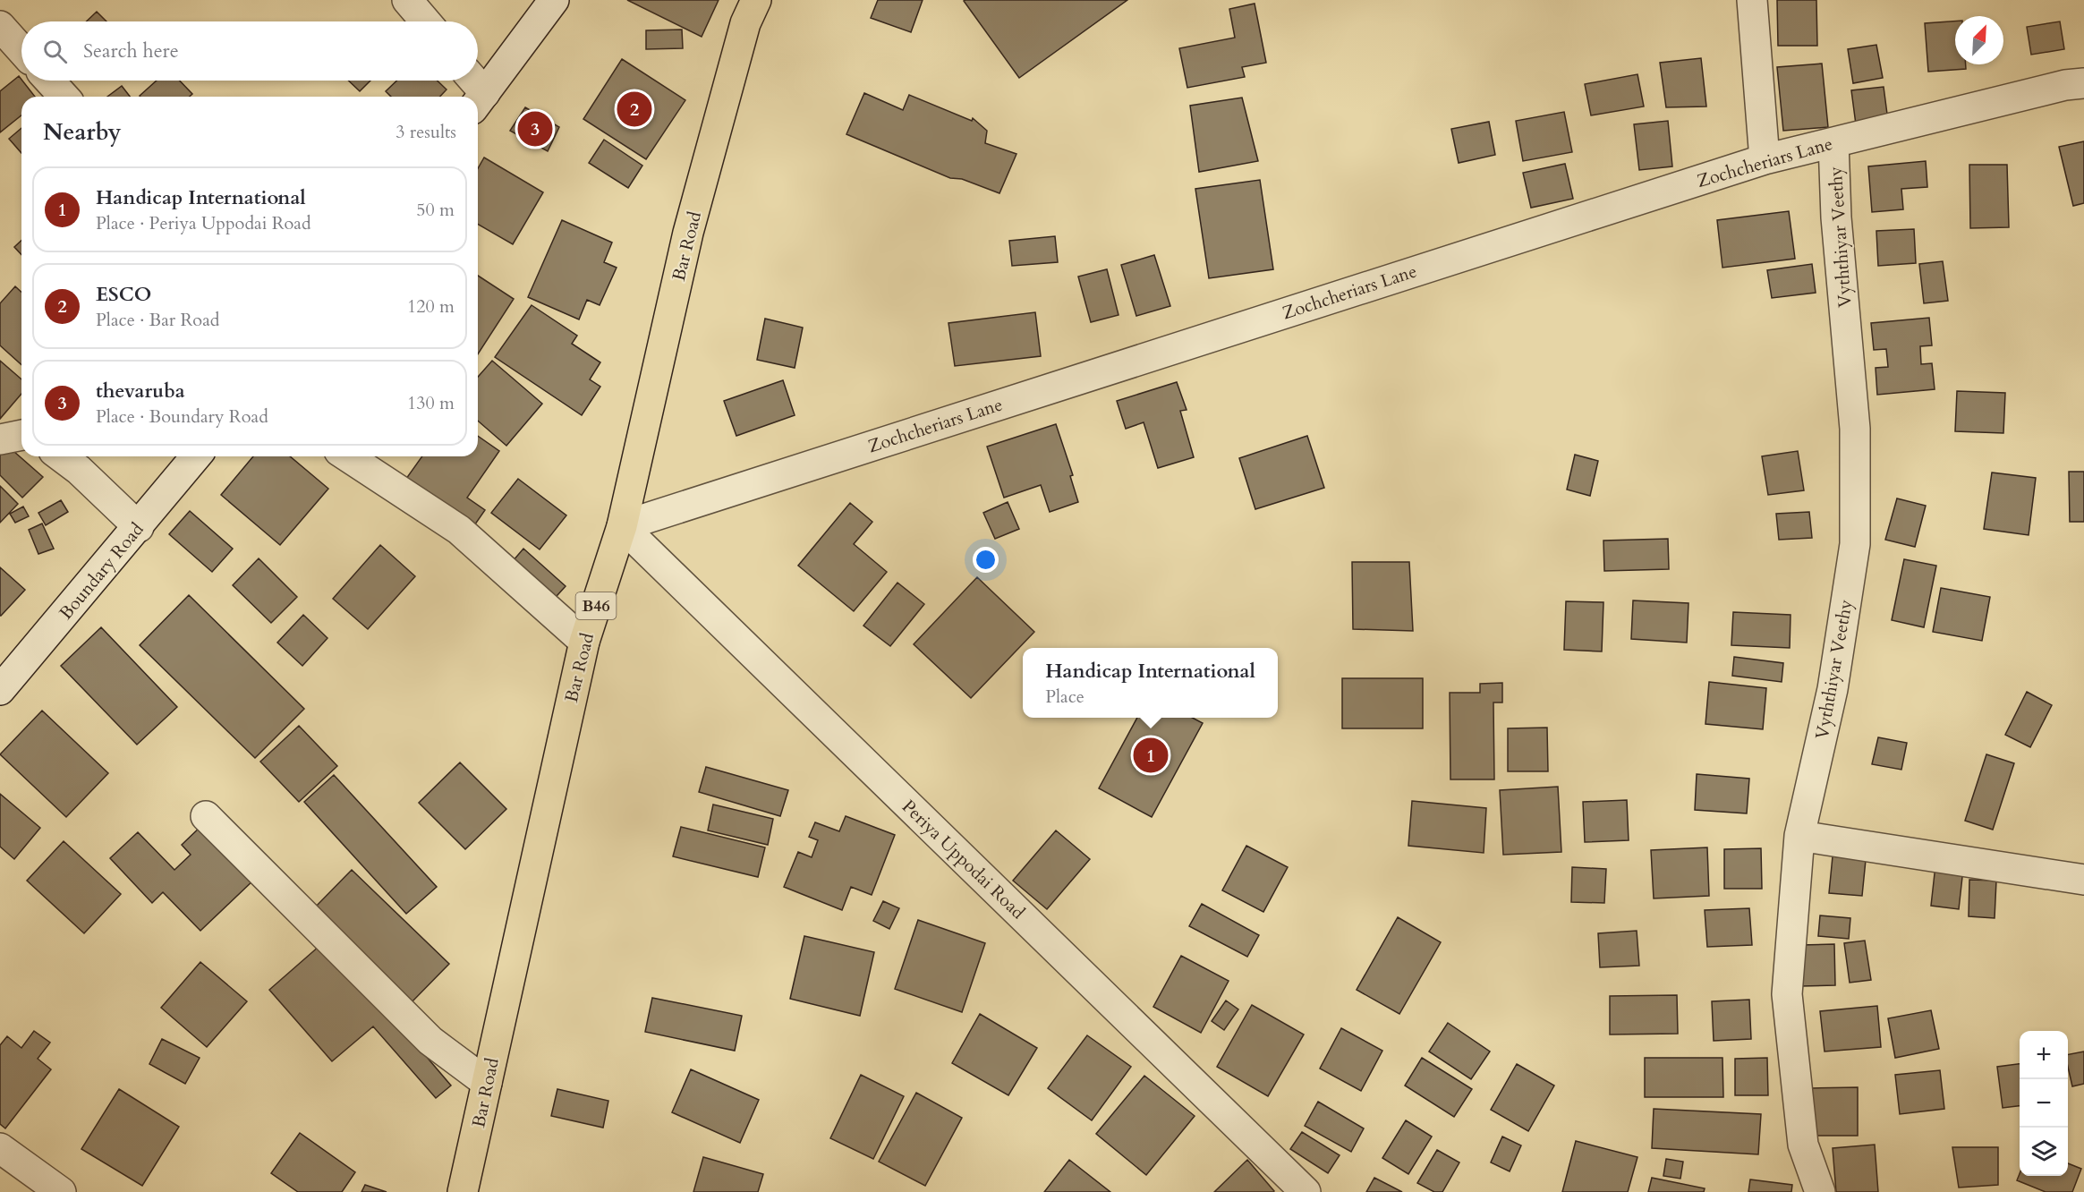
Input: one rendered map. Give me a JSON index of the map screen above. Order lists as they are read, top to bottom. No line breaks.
{"streets":{"main road":["Bar Road","B46"],"street":["Zochcheriars Lane","Vyththiyar Veethy","Boundary Road","Periya Uppodai Road"]},"crossings":[["Zochcheriars Lane","Vyththiyar Veethy"],["Zochcheriars Lane","Bar Road"],["Zochcheriars Lane","Periya Uppodai Road"],["Bar Road","Periya Uppodai Road"]],"north":"top right","page":{"search":"Search here","pins":["2","3","1"],"heading":["Nearby","3 results"],"list":[{"mark":"1","name":"Handicap International","note":"Place · Periya Uppodai Road","value":"50 m"},{"mark":"2","name":"ESCO","note":"Place · Bar Road","value":"120 m"},{"mark":"3","name":"thevaruba","note":"Place · Boundary Road","value":"130 m"}],"popup":["Handicap International","Place"],"map_buttons":["+","−"]}}
